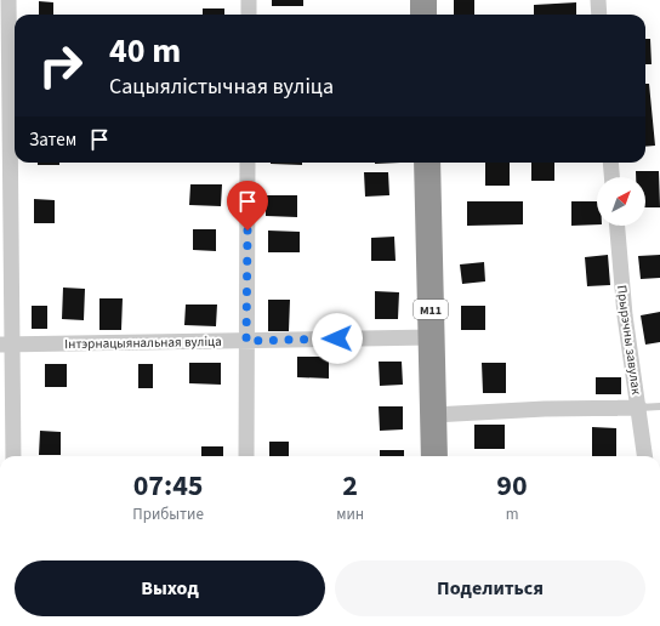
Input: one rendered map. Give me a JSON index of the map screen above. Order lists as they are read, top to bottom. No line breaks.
{"streets":{"highway":["М11"],"street":["Прырэчны завулак","Інтэрнацыянальная вуліца"]},"crossings":[["М11","Інтэрнацыянальная вуліца"]],"north":"top right","page":{"turn":["40 m","Сацыялістычная вуліца"],"then":"Затем","eta":["07:45","Прибытие","2","мин","90","m"],"buttons":["Выход","Поделиться"]}}
